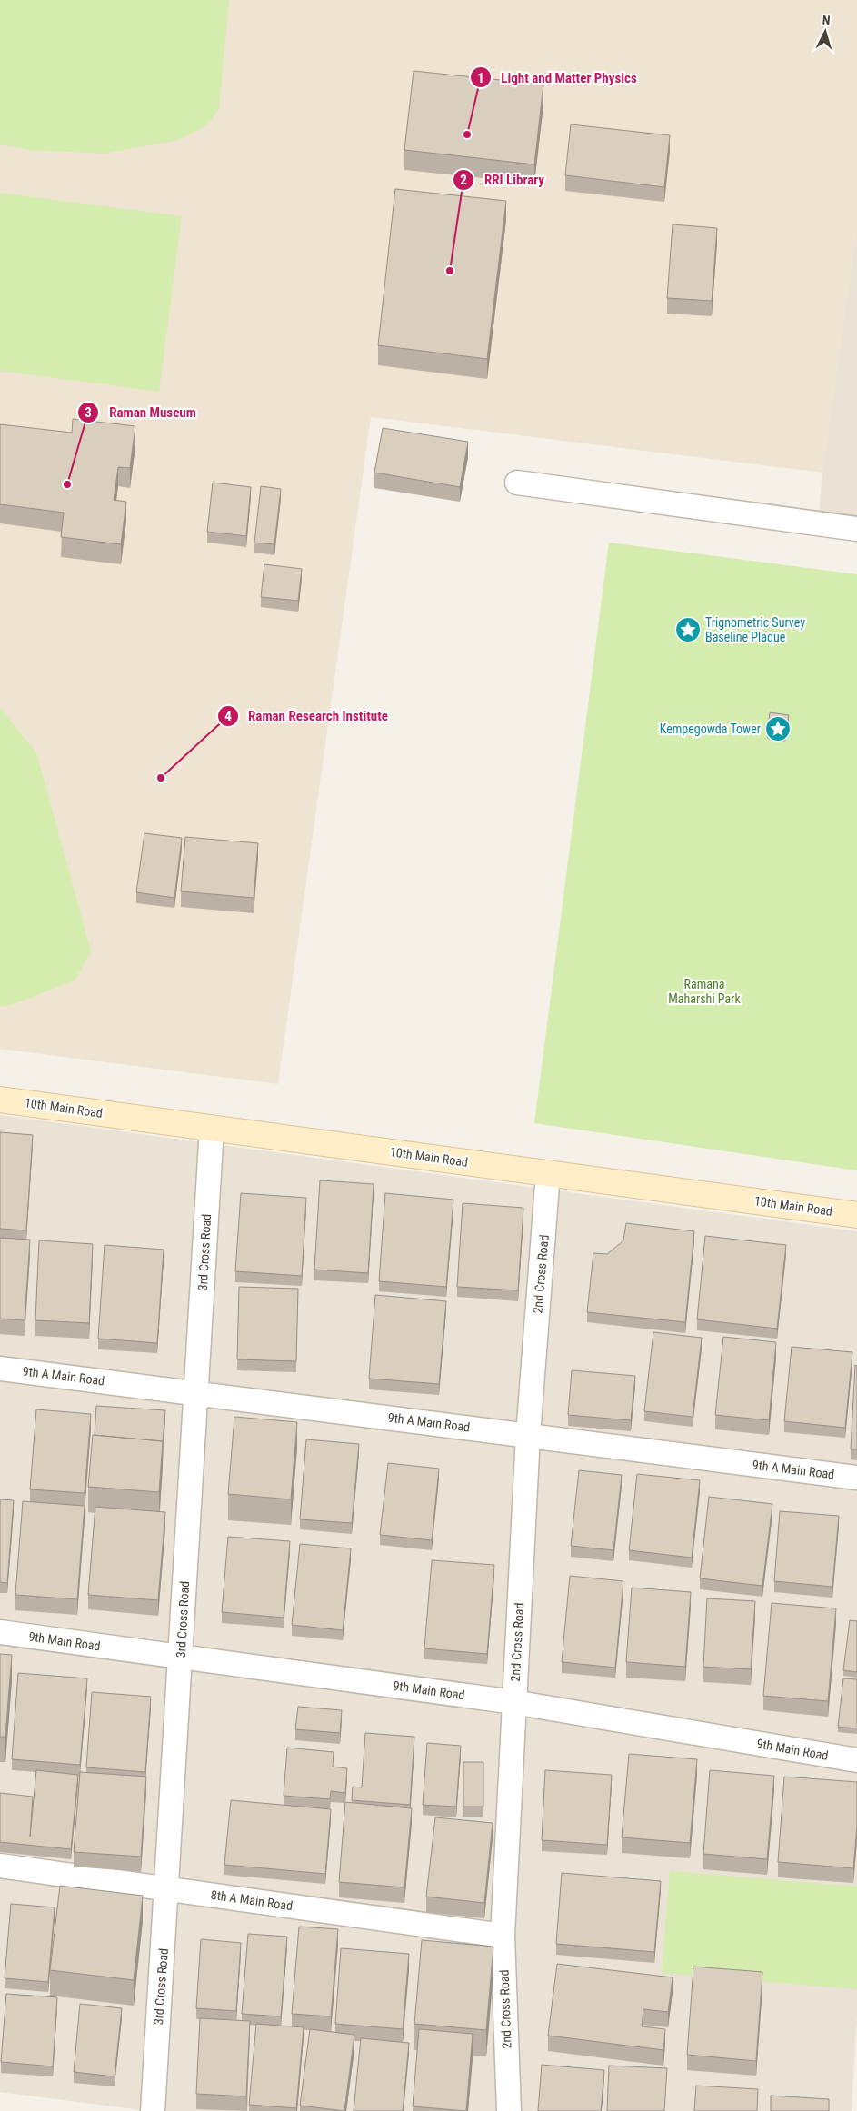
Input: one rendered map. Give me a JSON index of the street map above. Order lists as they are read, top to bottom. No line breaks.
{"streets":{"street":["10th Main Road","3rd Cross Road","2nd Cross Road","9th A Main Road","9th Main Road","8th A Main Road"]},"crossings":[["10th Main Road","3rd Cross Road"],["10th Main Road","2nd Cross Road"],["3rd Cross Road","9th A Main Road"],["3rd Cross Road","9th Main Road"],["3rd Cross Road","8th A Main Road"],["2nd Cross Road","9th A Main Road"],["2nd Cross Road","9th Main Road"],["2nd Cross Road","8th A Main Road"]],"parks":["Ramana Maharshi Park"],"places":{"other":["Light and Matter Physics","RRI Library","Raman Museum","Raman Research Institute"],"place":["Trignometric Survey Baseline Plaque","Kempegowda Tower"]},"north":"top"}
